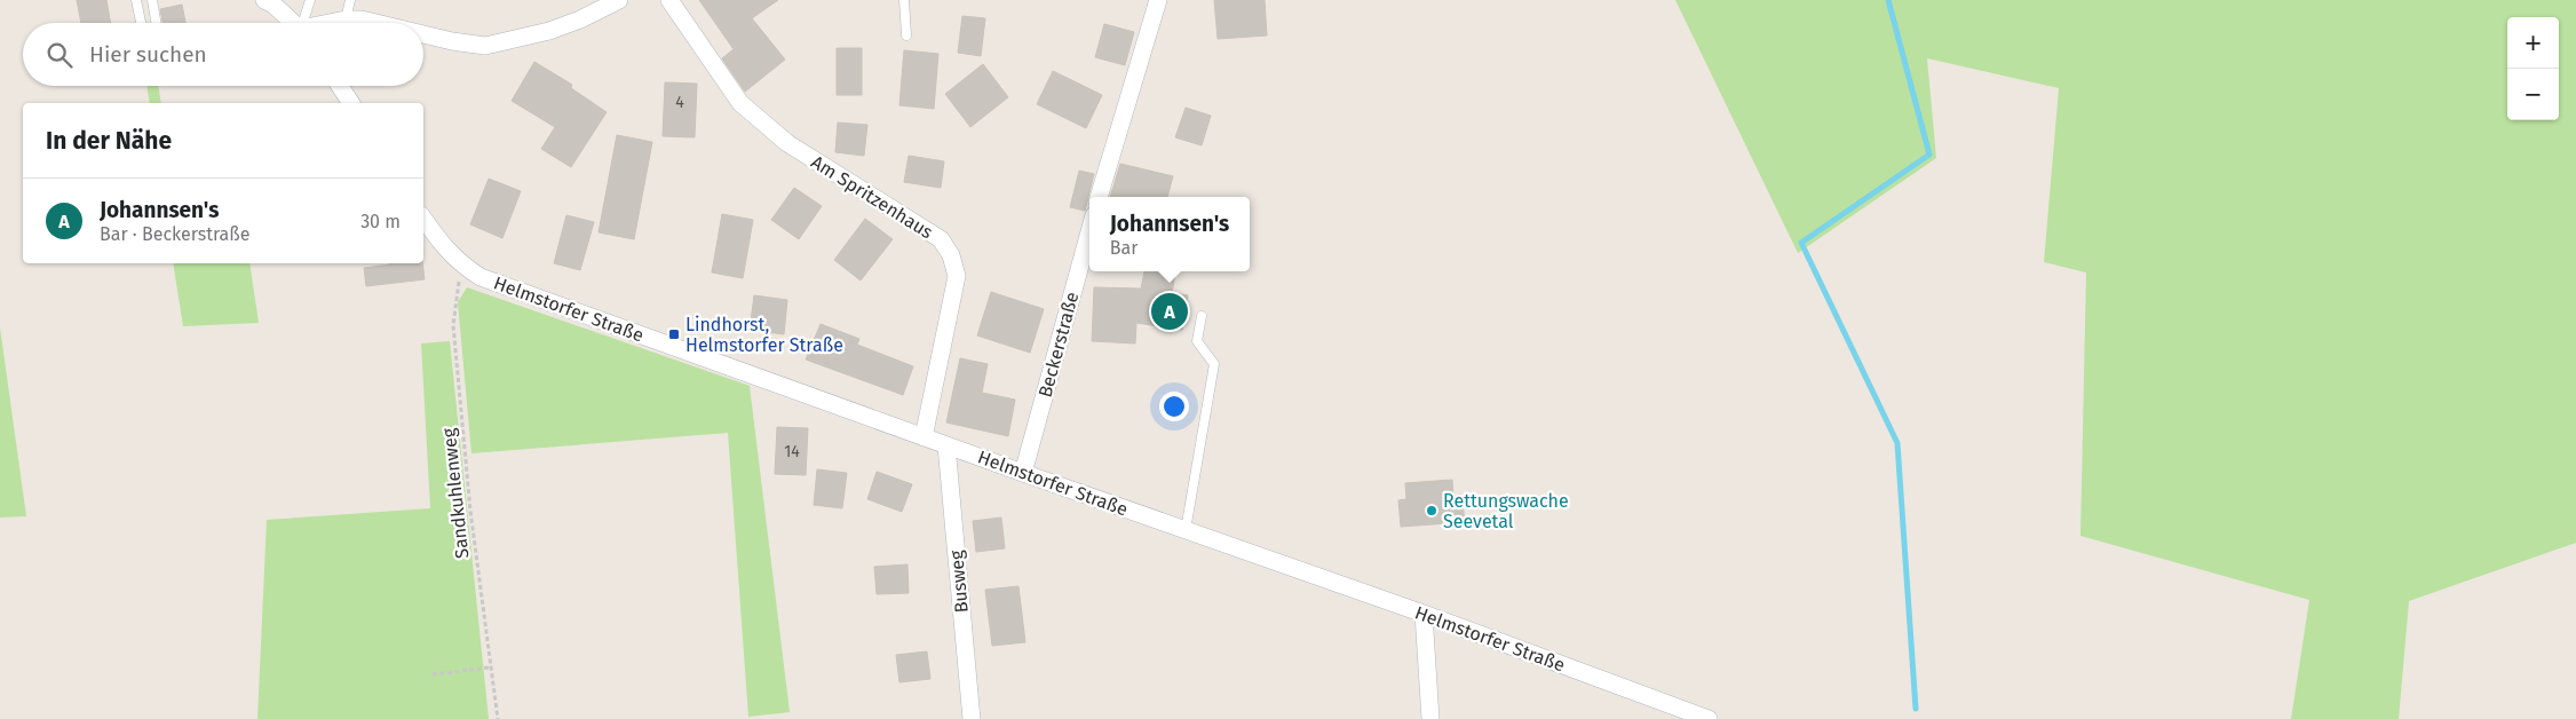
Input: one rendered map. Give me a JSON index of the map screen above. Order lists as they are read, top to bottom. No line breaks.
{"streets":{"street":["Am Spritzenhaus","Helmstorfer Straße","Beckerstraße","Busweg"],"path":["Sandkuhlenweg"]},"crossings":[["Am Spritzenhaus","Helmstorfer Straße"],["Helmstorfer Straße","Beckerstraße"],["Helmstorfer Straße","Sandkuhlenweg"],["Helmstorfer Straße","Busweg"]],"places":{"transit":["Lindhorst, Helmstorfer Straße"],"other":["Rettungswache Seevetal"]},"house_numbers":["4","14"],"page":{"map_buttons":["+","−"],"search":"Hier suchen","heading":"In der Nähe","list":[{"mark":"A","name":"Johannsen's","note":"Bar · Beckerstraße","value":"30 m"}],"popup":["Johannsen's","Bar"],"pins":"A"}}
